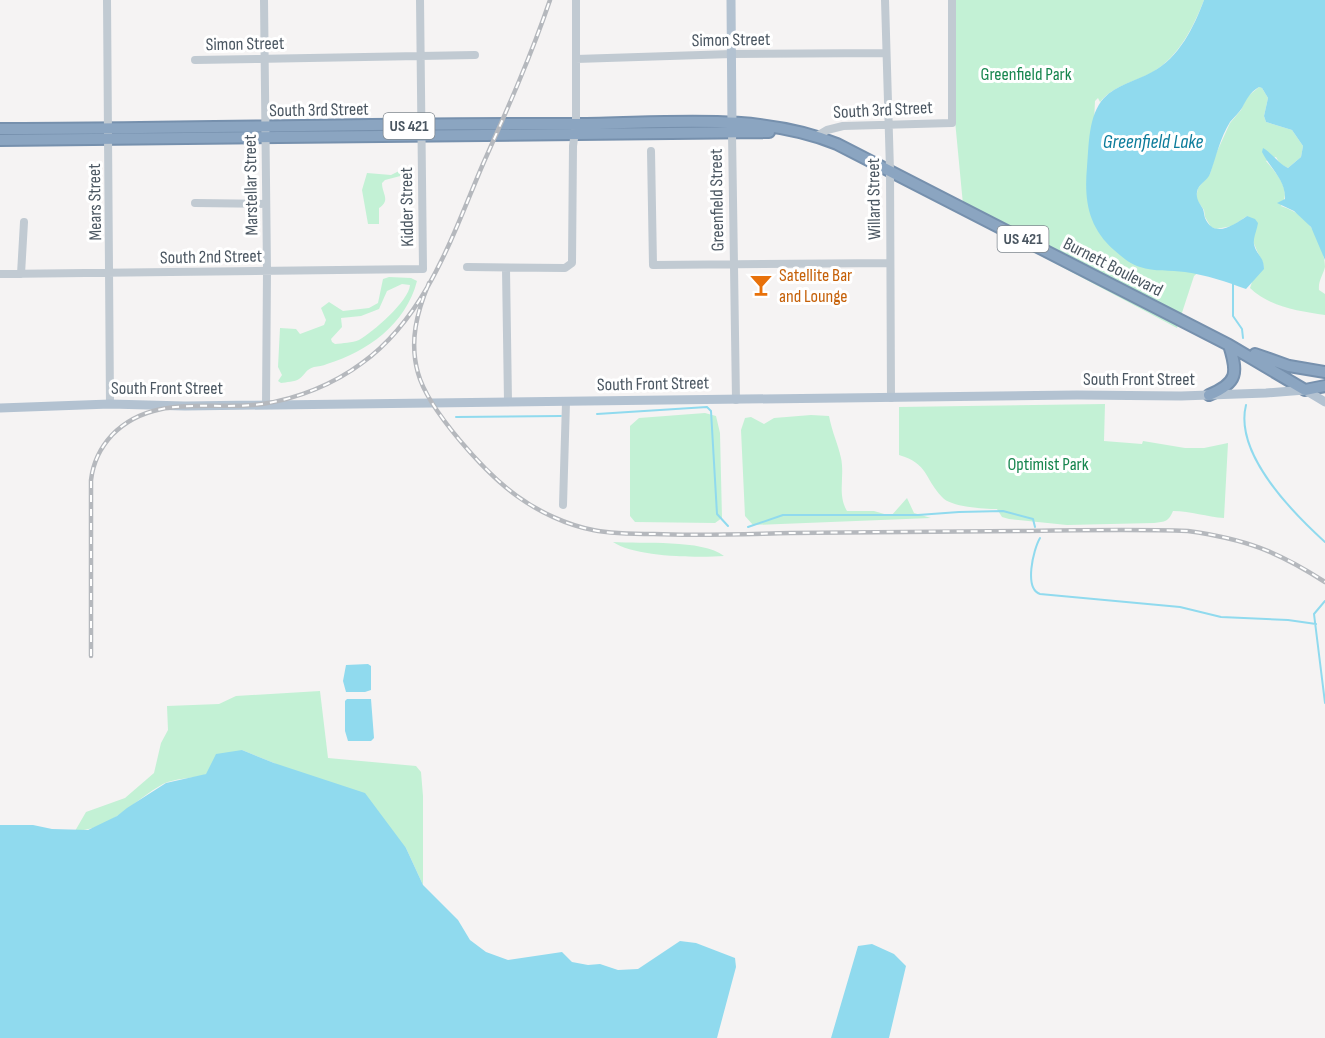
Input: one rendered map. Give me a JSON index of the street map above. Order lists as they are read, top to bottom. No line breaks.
{"streets":{"highway":["South 3rd Street","US 421","Burnett Boulevard"],"main road":["Greenfield Street","South Front Street"],"street":["Simon Street","Marstellar Street","Willard Street","Mears Street","Kidder Street","South 2nd Street"]},"crossings":[["Simon Street","Marstellar Street"],["Simon Street","Willard Street"],["Simon Street","Greenfield Street"],["Simon Street","Kidder Street"],["South 3rd Street","Marstellar Street"],["South 3rd Street","Willard Street"],["South 3rd Street","Greenfield Street"],["South 3rd Street","Mears Street"],["South 3rd Street","Kidder Street"],["South 3rd Street","Burnett Boulevard"],["Marstellar Street","South 2nd Street"],["Marstellar Street","South Front Street"],["Willard Street","Burnett Boulevard"],["Willard Street","South Front Street"],["Greenfield Street","South Front Street"],["Mears Street","South 2nd Street"],["Mears Street","South Front Street"],["Kidder Street","South 2nd Street"],["Burnett Boulevard","South Front Street"]],"water":["Greenfield Lake"],"parks":["Greenfield Park","Optimist Park"],"places":{"bar":["Satellite Bar and Lounge"]}}
